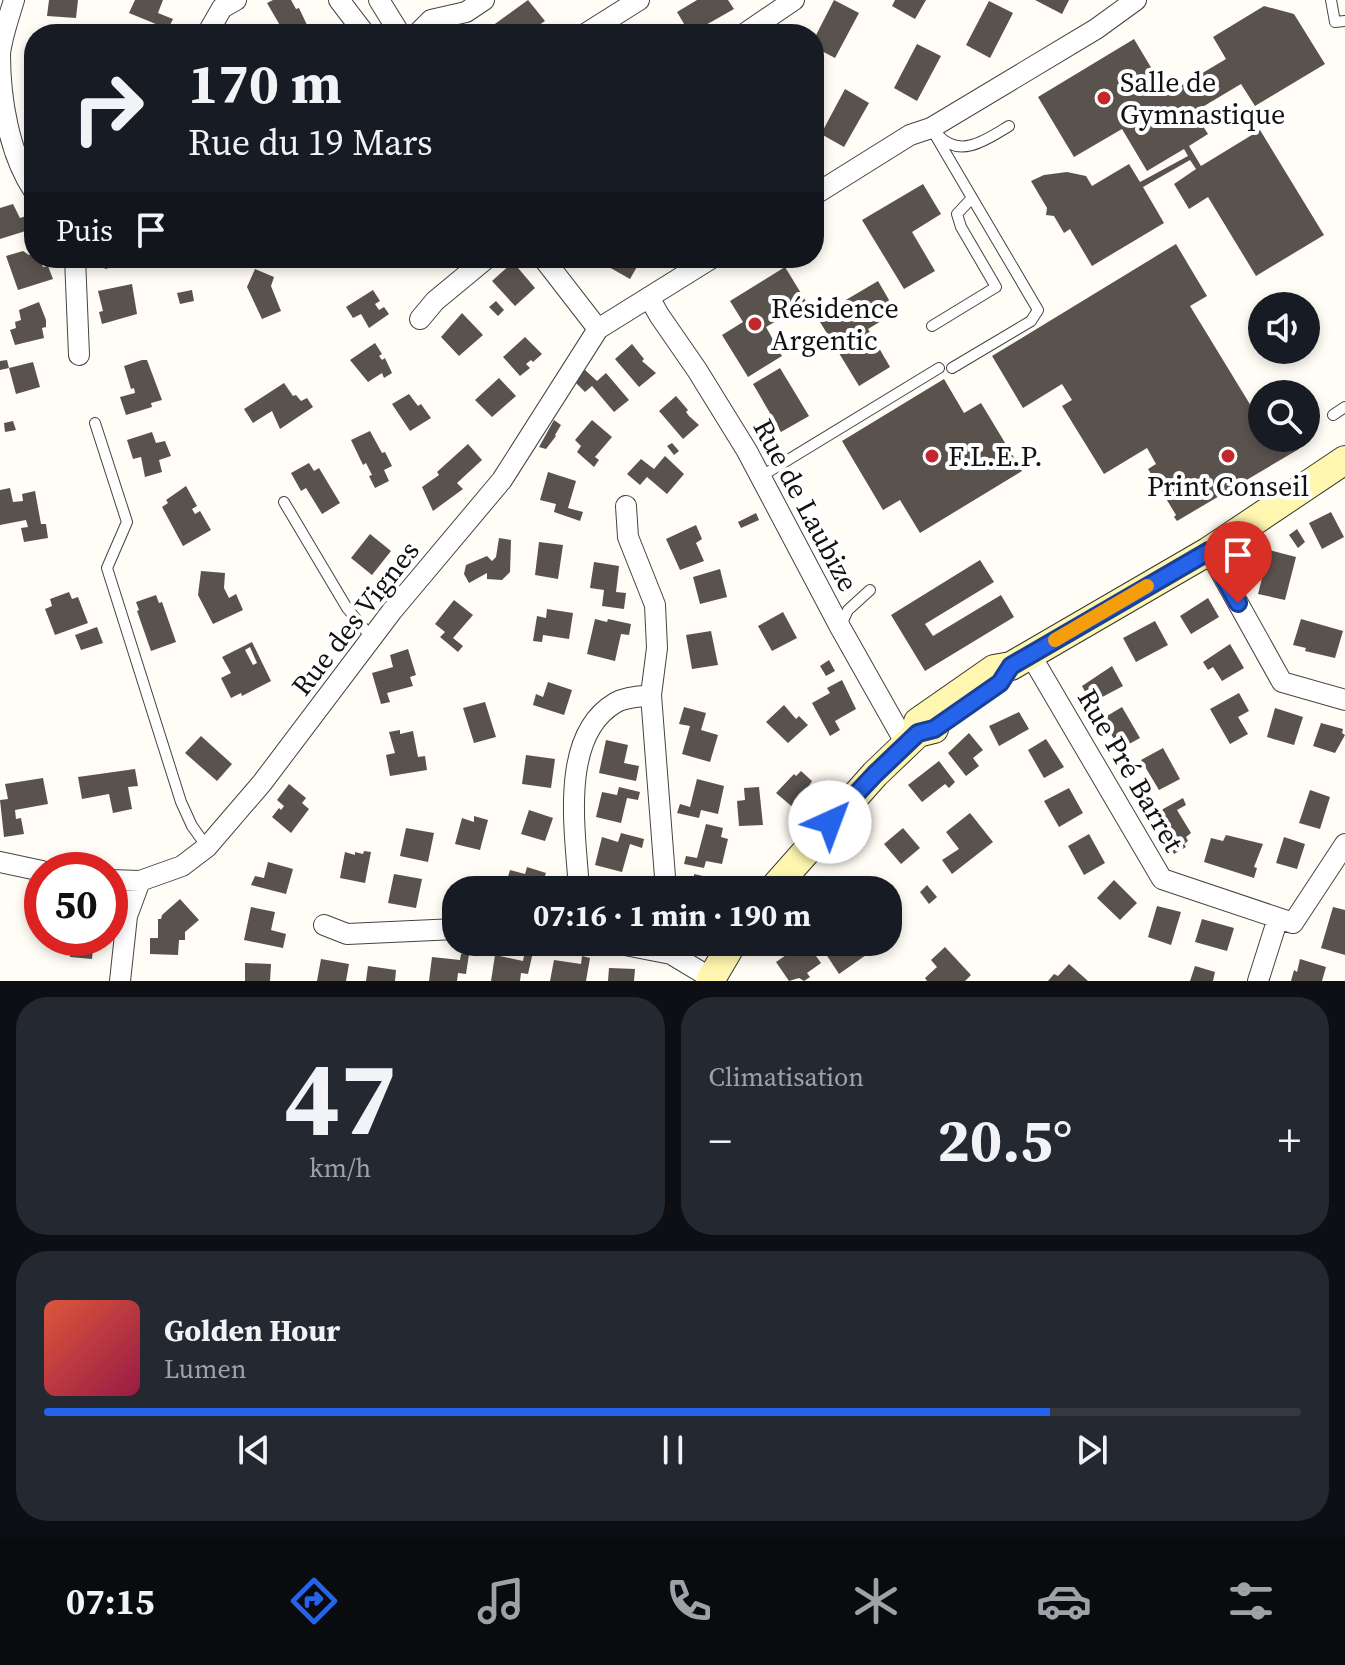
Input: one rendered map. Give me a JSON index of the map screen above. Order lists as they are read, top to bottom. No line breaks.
{"streets":{"street":["Rue de Laubize","Rue des Vignes","Rue Pré Barret"]},"places":["Salle de Gymnastique","Résidence Argentic","F.L.E.P.","Print Conseil"],"page":{"turn":["170 m","Rue du 19 Mars"],"then":"Puis","limit":"50","trip":"07:16 · 1 min · 190 m","tile":[["47","km/h"],"Climatisation"],"heat":["−","20.5°","+"],"song":["Golden Hour","Lumen"],"tabs":"07:15"}}
